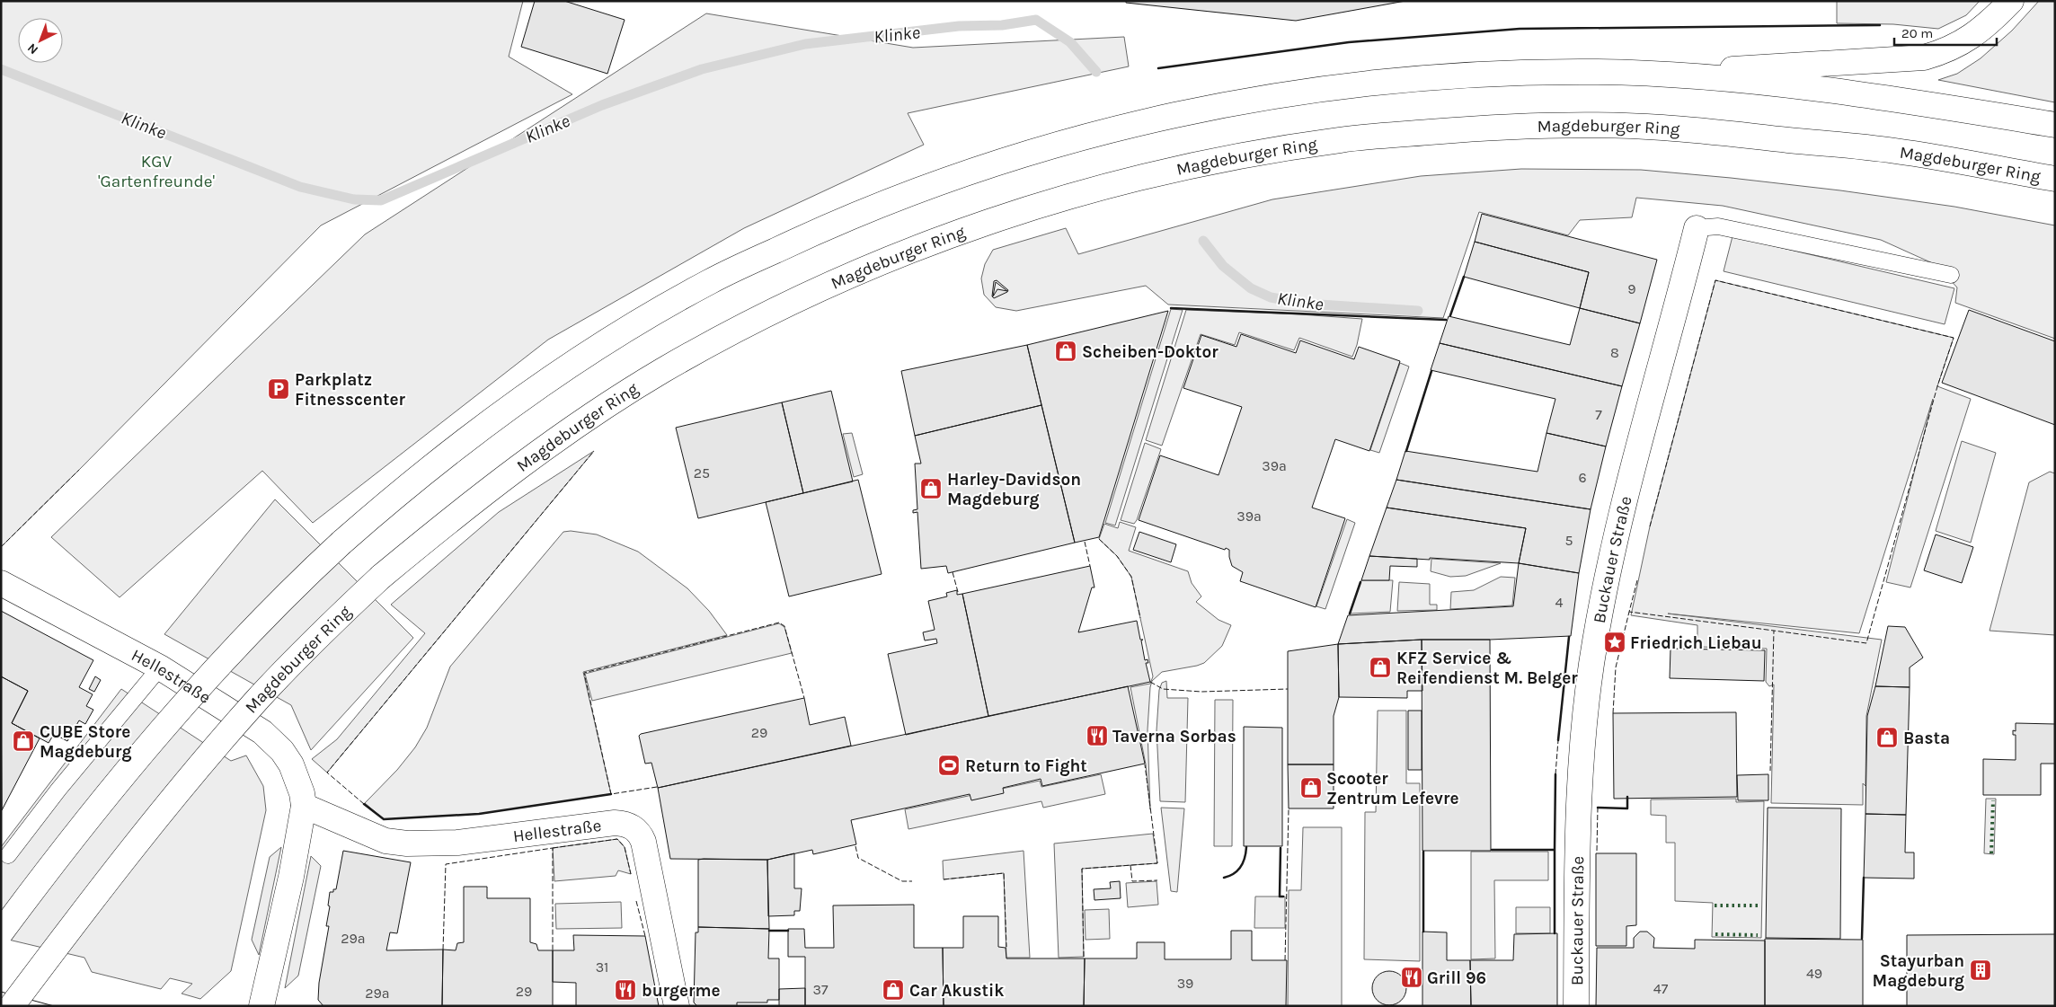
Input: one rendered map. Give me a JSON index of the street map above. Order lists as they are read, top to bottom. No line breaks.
{"streets":{"main road":["Magdeburger Ring","Buckauer Straße","Hellestraße"]},"water":["Klinke"],"parks":["KGV 'Gartenfreunde'"],"places":{"shop":["Scheiben-Doktor","Harley-Davidson Magdeburg","KFZ Service & Reifendienst M. Belger","Basta","CUBE Store Magdeburg","Scooter Zentrum Lefevre","Car Akustik"],"parking":["Parkplatz Fitnesscenter"],"place":["Friedrich Liebau"],"restaurant":["Taverna Sorbas","Grill 96","burgerme"],"sports":["Return to Fight"],"building":["Stayurban Magdeburg"]},"house_numbers":["9","8","7","39a","25","6","39a","5","4","29","29a","31","49","39","47","37","29","29a"],"scale_bar":"20 m","north":"bottom left"}
